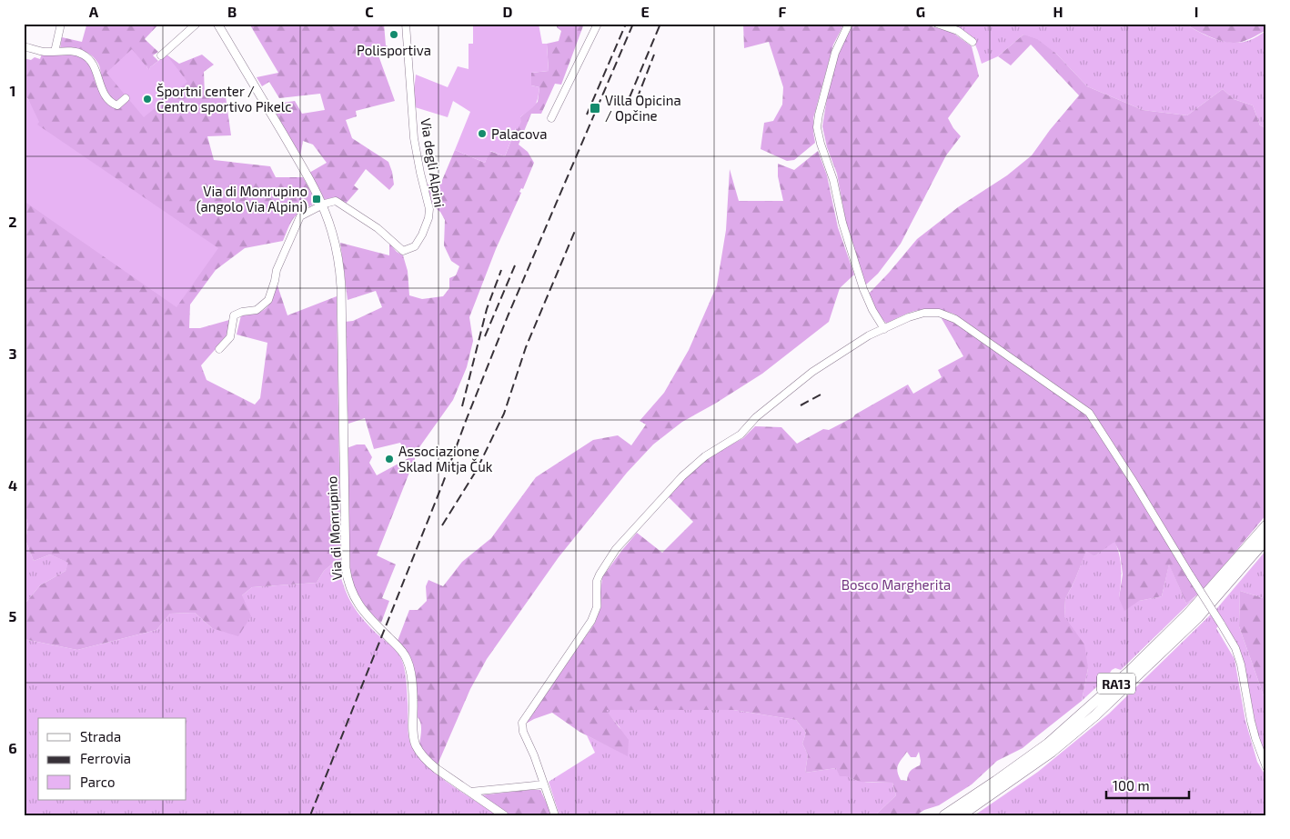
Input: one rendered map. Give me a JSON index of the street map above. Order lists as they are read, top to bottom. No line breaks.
{"streets":{"highway":["RA13"],"main road":["Via di Monrupino"],"street":["Via degli Alpini"]},"crossings":[["Via degli Alpini","Via di Monrupino"]],"parks":["Bosco Margherita"],"places":{"other":["Polisportiva","Športni center / Centro sportivo Pikelc","Palacova","Associazione Sklad Mitja Čuk"],"transit":["Villa Opicina / Opčine","Via di Monrupino (angolo Via Alpini)"]},"legend":["Strada","Ferrovia","Parco"],"scale_bar":"100 m","grid":{"columns":["A","B","C","D","E","F","G","H","I"],"rows":["1","2","3","4","5","6"]}}
